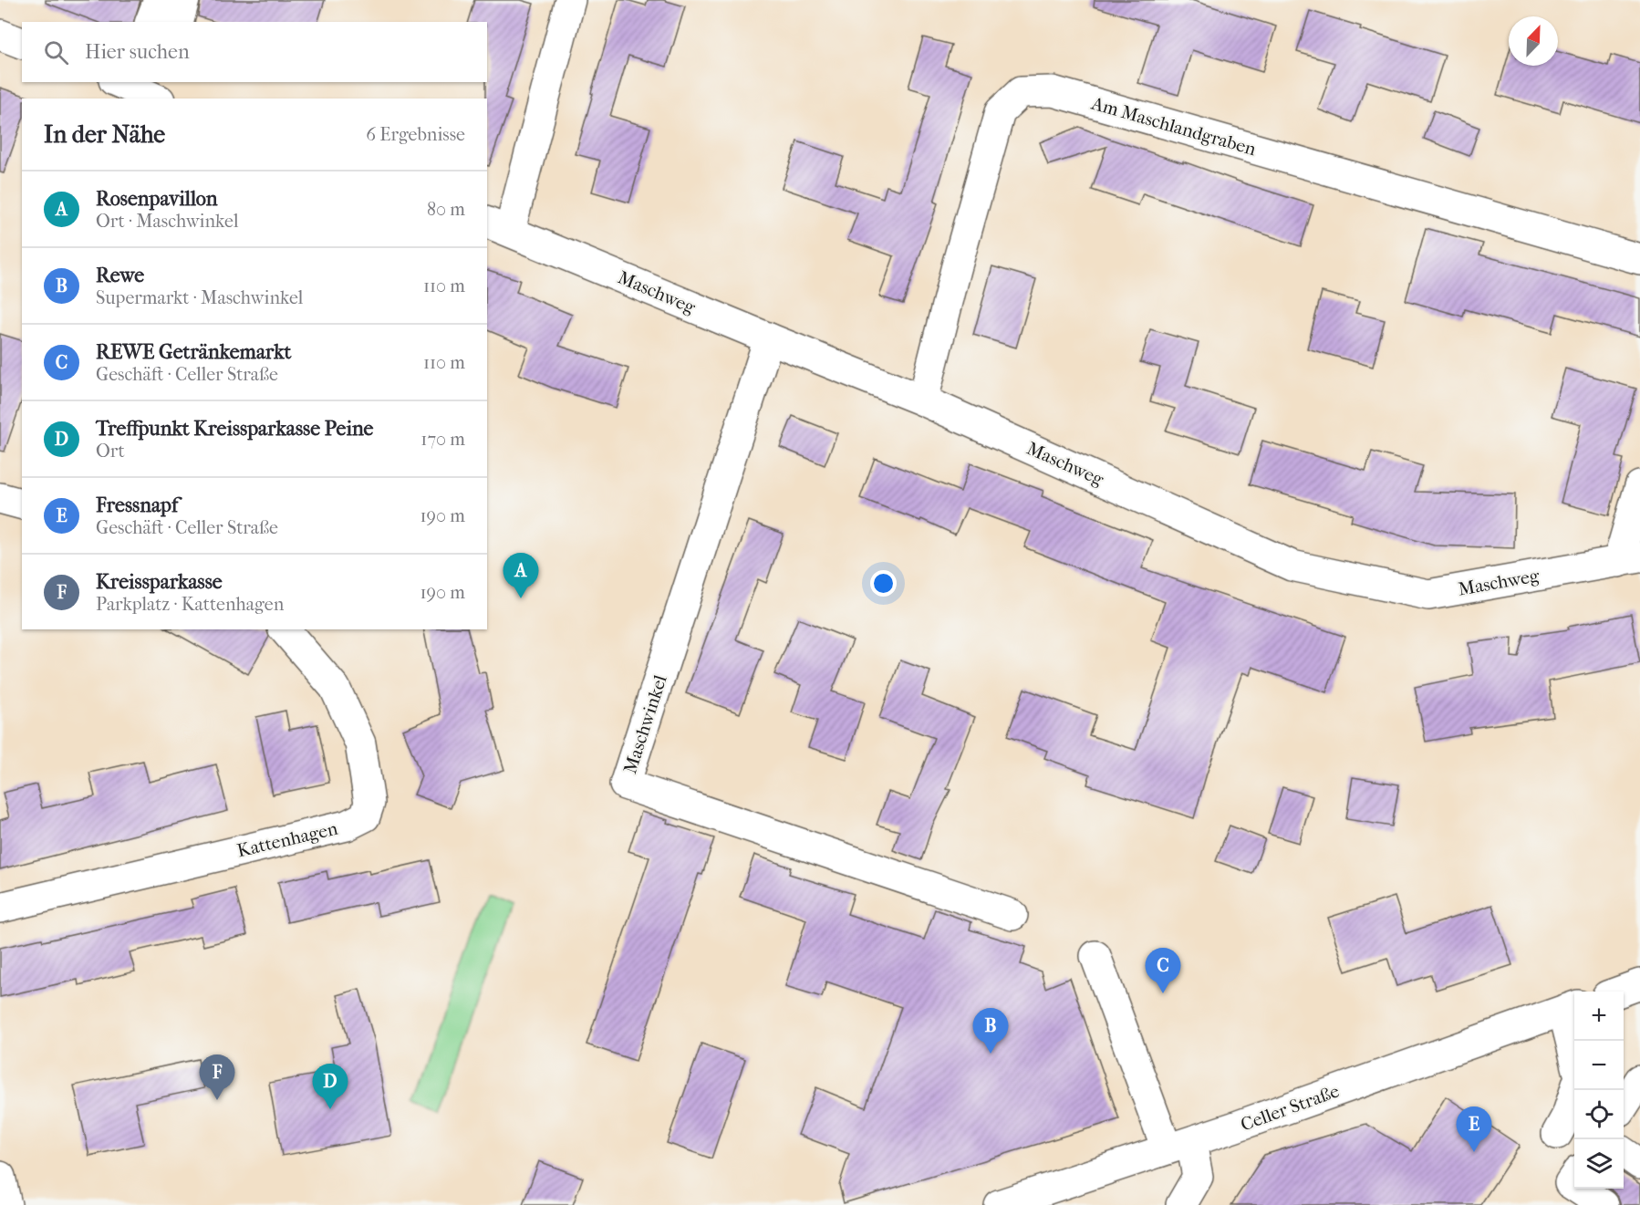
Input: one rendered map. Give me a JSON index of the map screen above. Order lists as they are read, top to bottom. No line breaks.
{"streets":{"street":["Am Maschlandgraben","Maschweg","Maschwinkel","Kattenhagen","Celler Straße"]},"crossings":[["Am Maschlandgraben","Maschweg"],["Maschweg","Maschwinkel"]],"north":"top right","page":{"search":"Hier suchen","heading":["In der Nähe","6 Ergebnisse"],"list":[{"mark":"A","name":"Rosenpavillon","note":"Ort · Maschwinkel","value":"80 m"},{"mark":"B","name":"Rewe","note":"Supermarkt · Maschwinkel","value":"110 m"},{"mark":"C","name":"REWE Getränkemarkt","note":"Geschäft · Celler Straße","value":"110 m"},{"mark":"D","name":"Treffpunkt Kreissparkasse Peine","note":"Ort","value":"170 m"},{"mark":"E","name":"Fressnapf","note":"Geschäft · Celler Straße","value":"190 m"},{"mark":"F","name":"Kreissparkasse","note":"Parkplatz · Kattenhagen","value":"190 m"}],"pins":["A","C","B","F","D","E"],"map_buttons":["+","−"]}}
